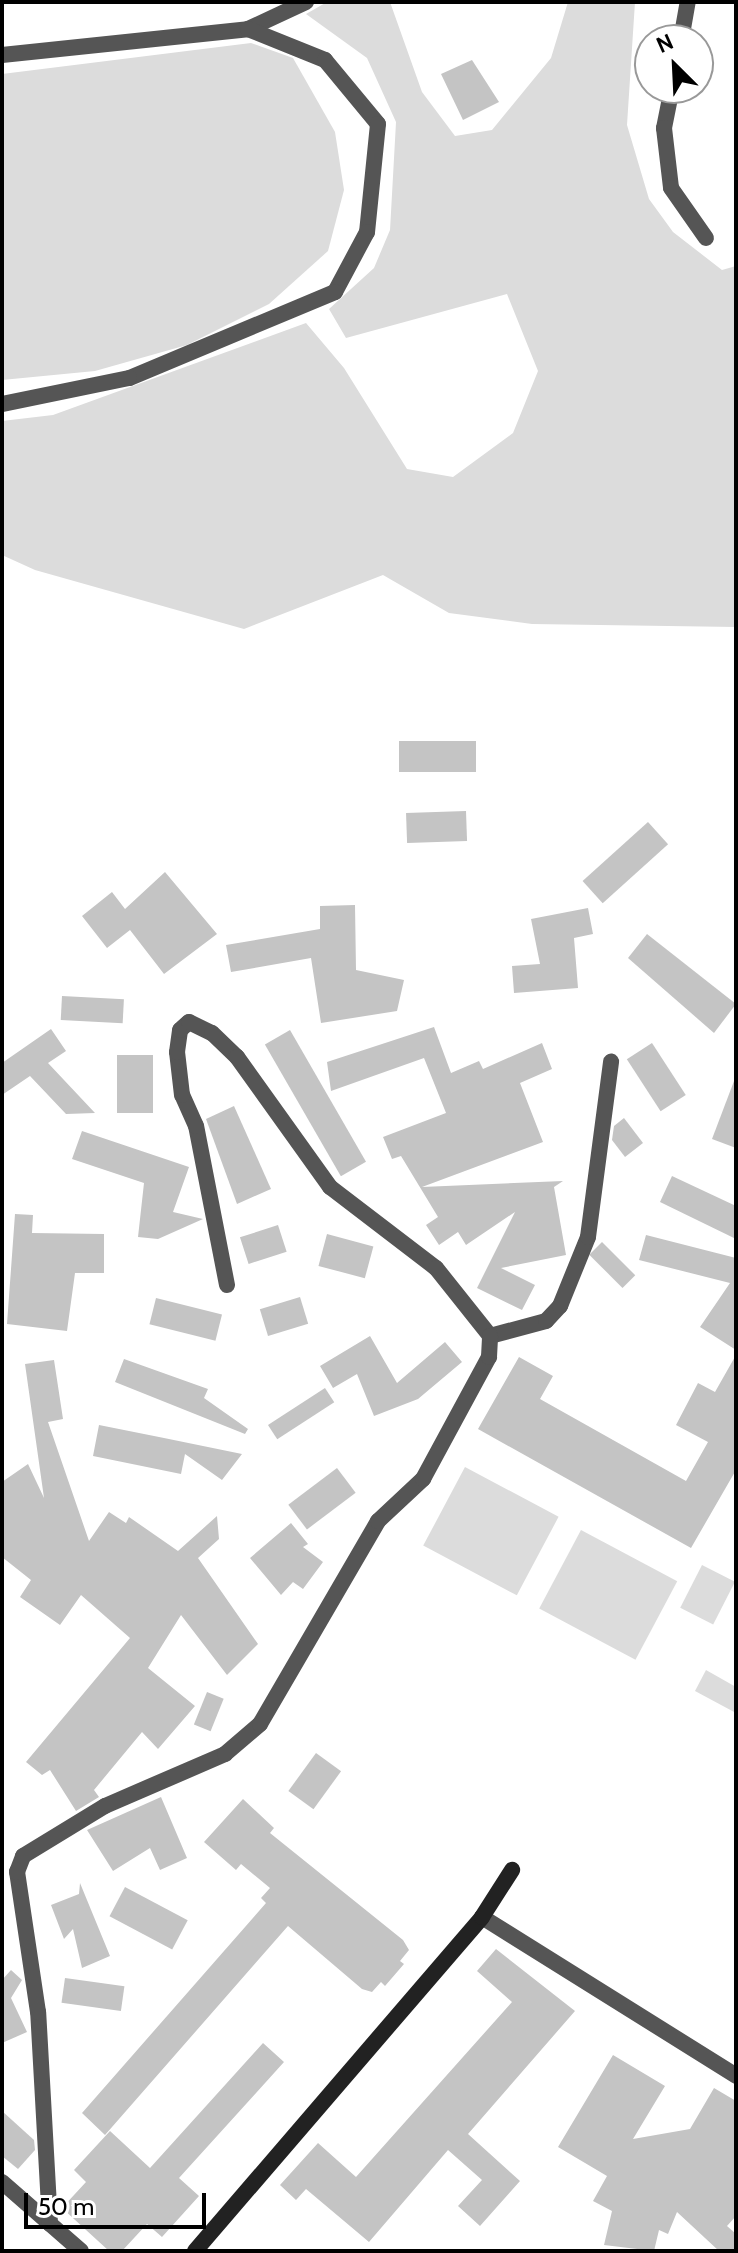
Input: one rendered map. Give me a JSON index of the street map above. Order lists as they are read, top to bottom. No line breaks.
{"scale_bar":"50 m","north":"top left"}
